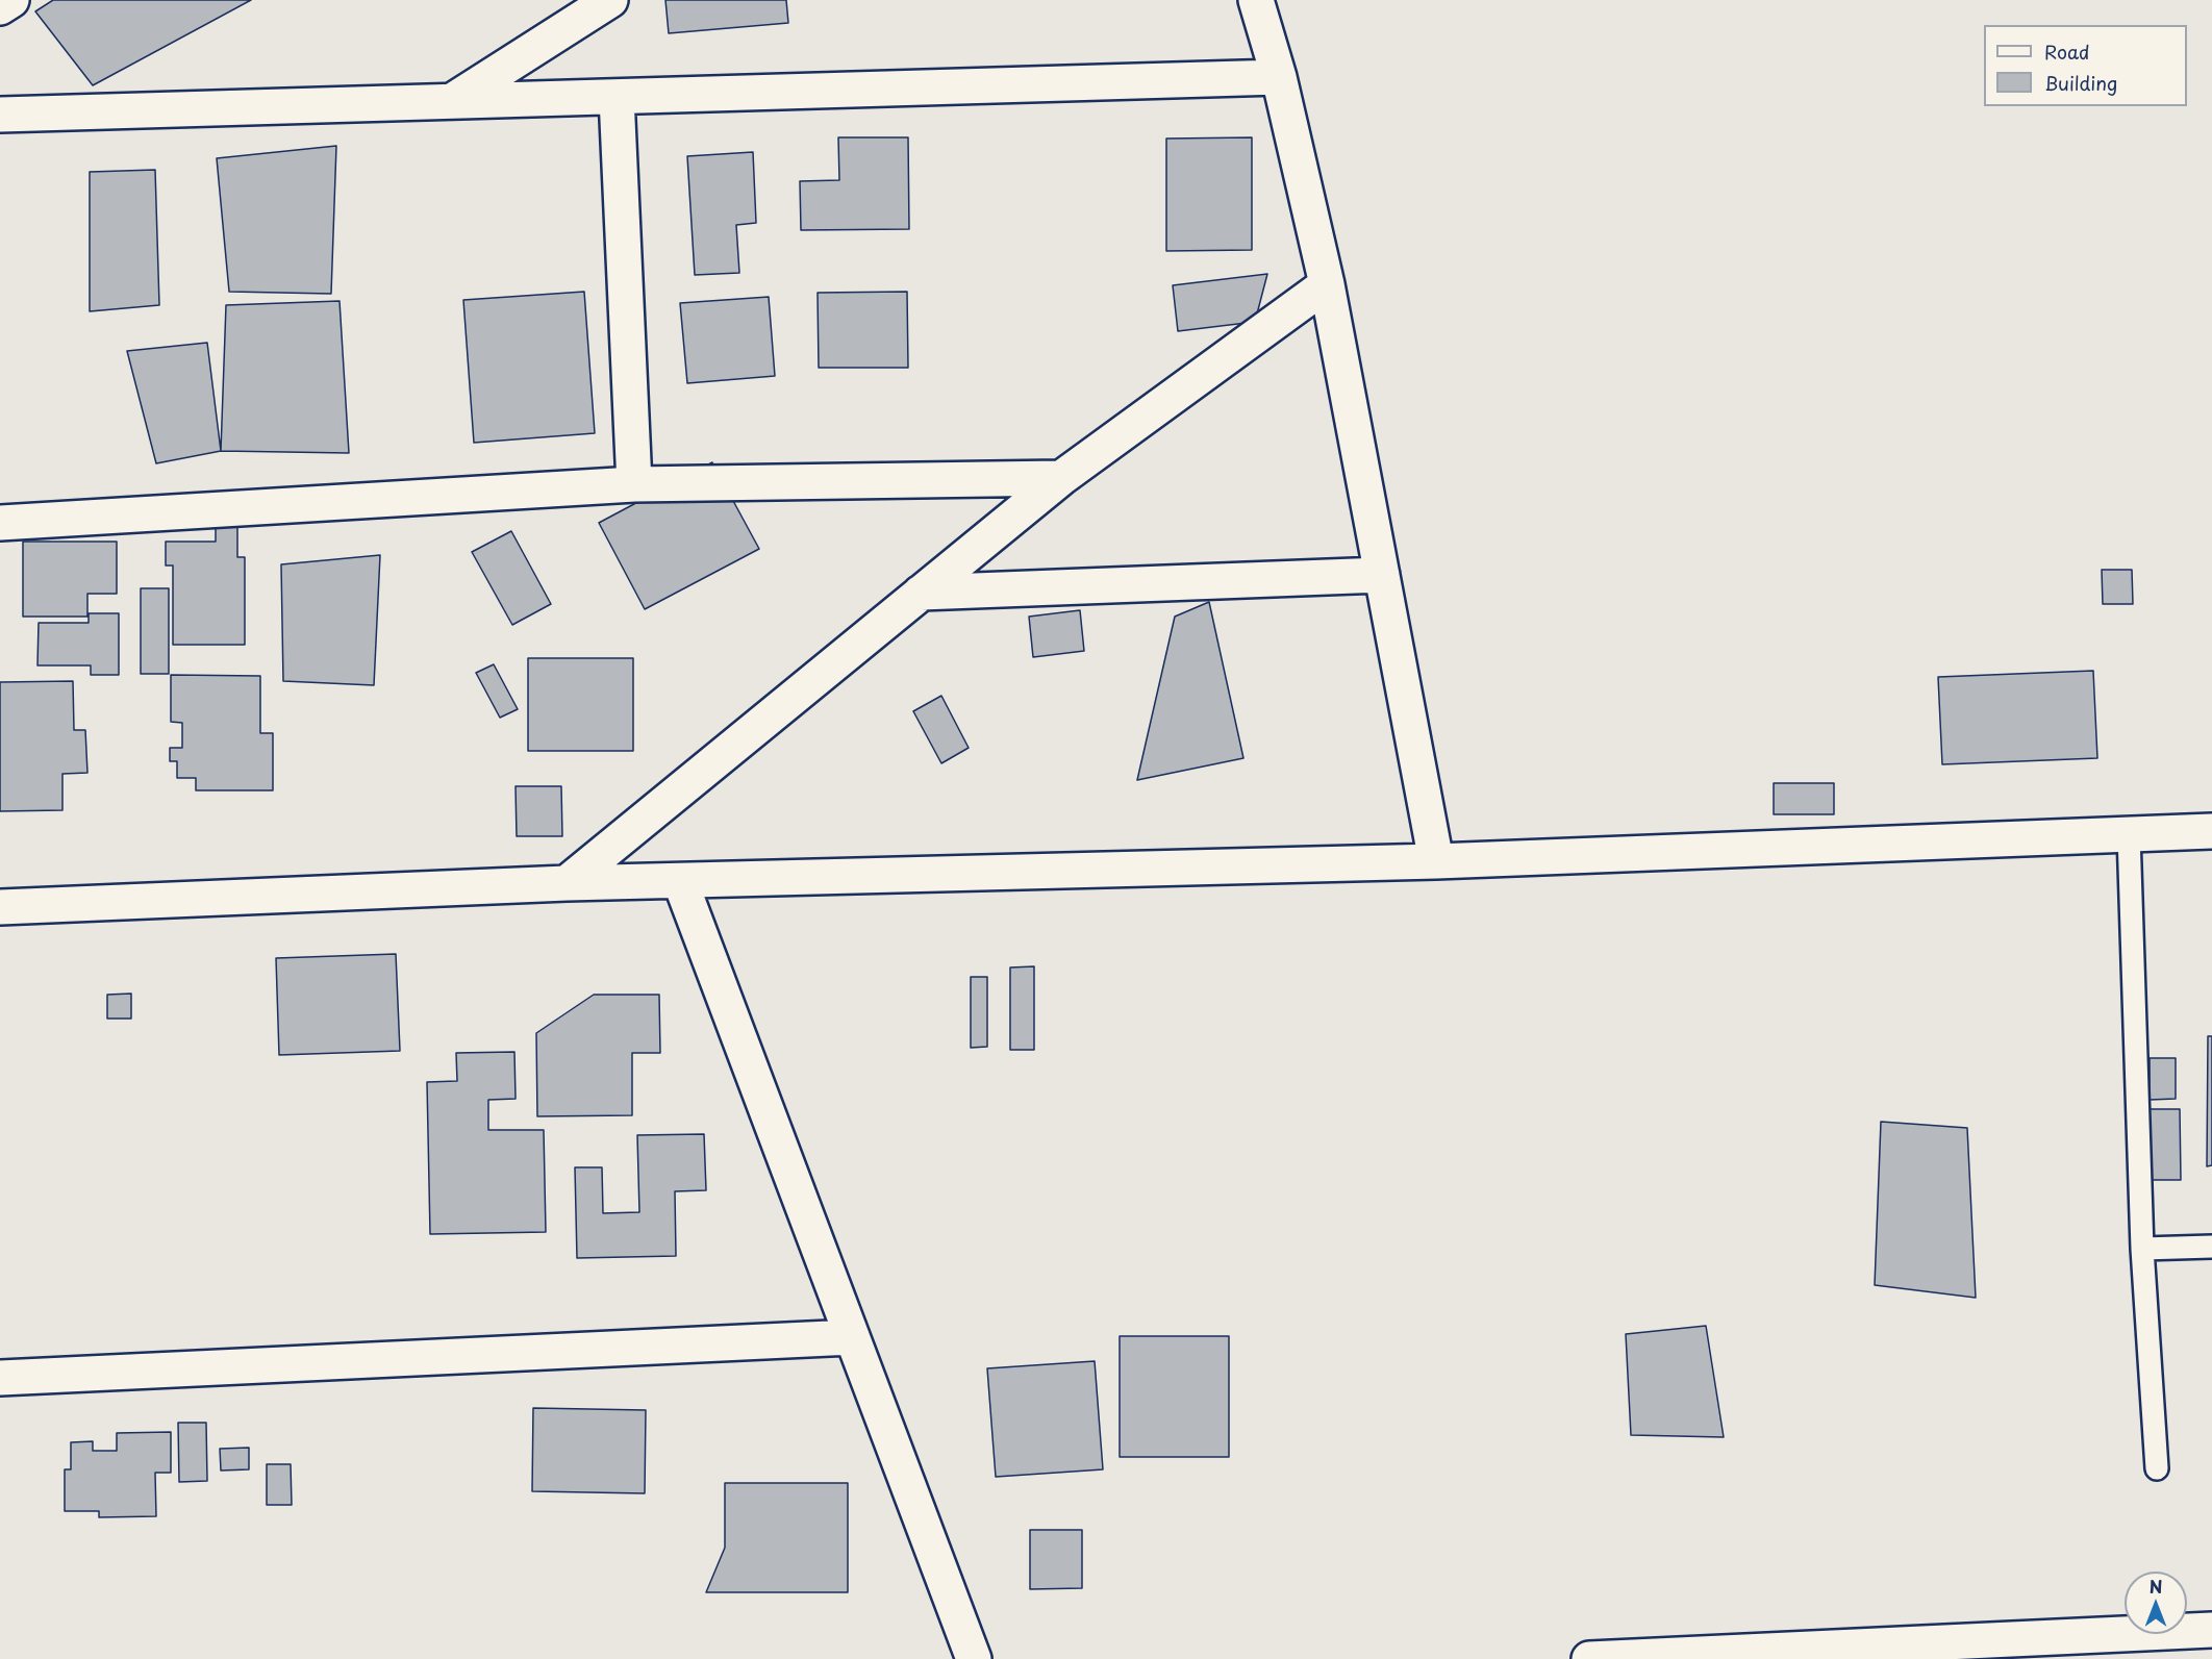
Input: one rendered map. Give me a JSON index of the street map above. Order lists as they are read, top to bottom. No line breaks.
{"legend":["Road","Building"],"north":"top"}
